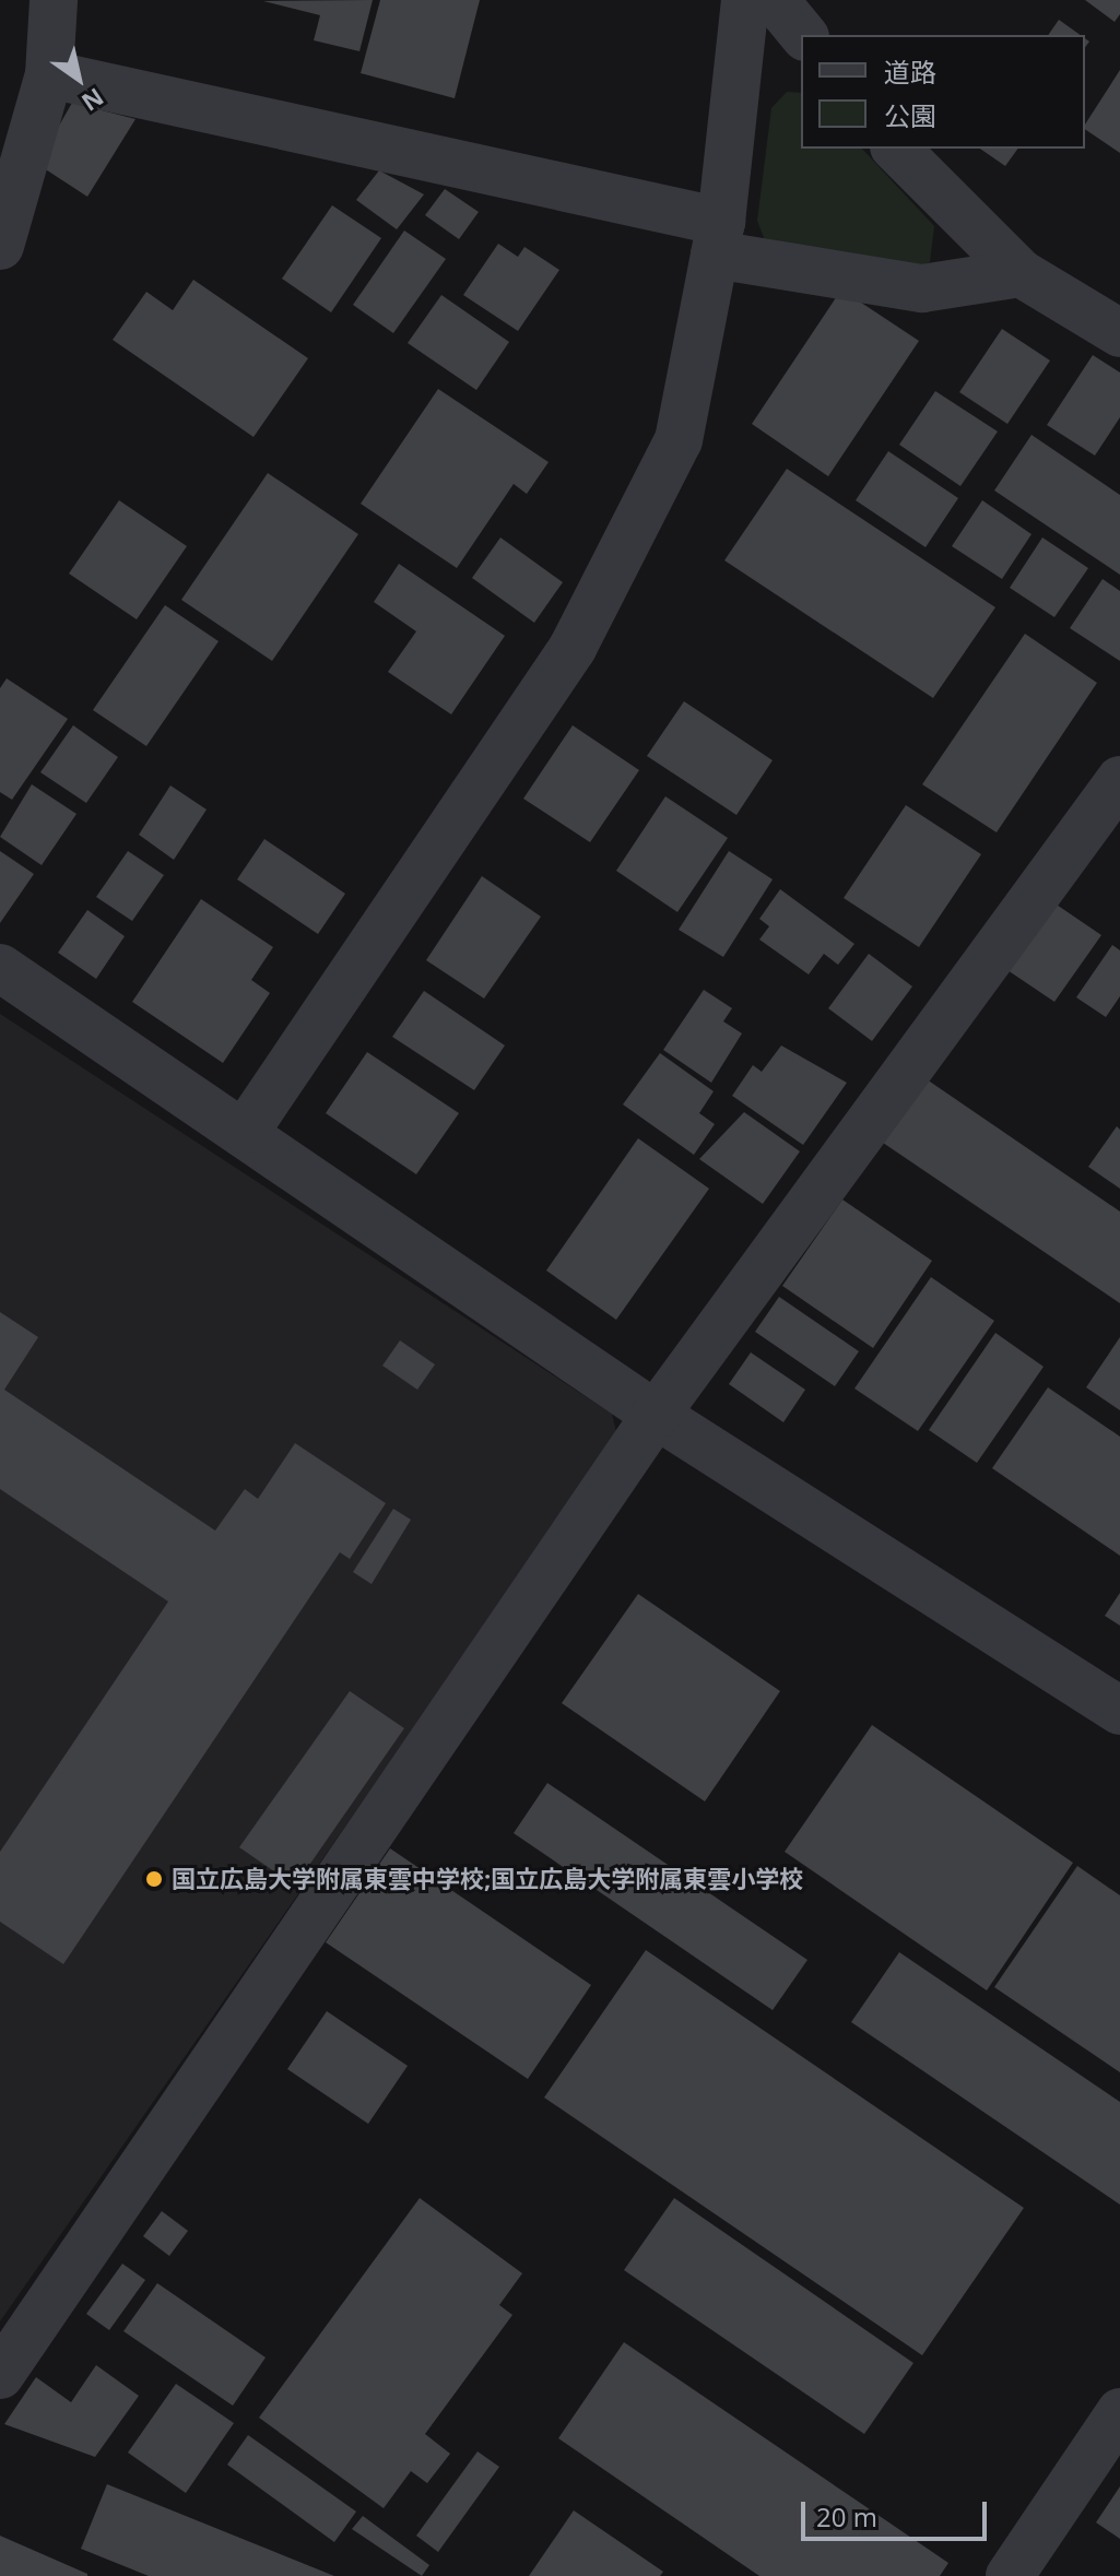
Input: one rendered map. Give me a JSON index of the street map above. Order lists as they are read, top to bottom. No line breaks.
{"places":["国立広島大学附属東雲中学校;国立広島大学附属東雲小学校"],"legend":["道路","公園"],"scale_bar":"20 m","north":"bottom right"}
